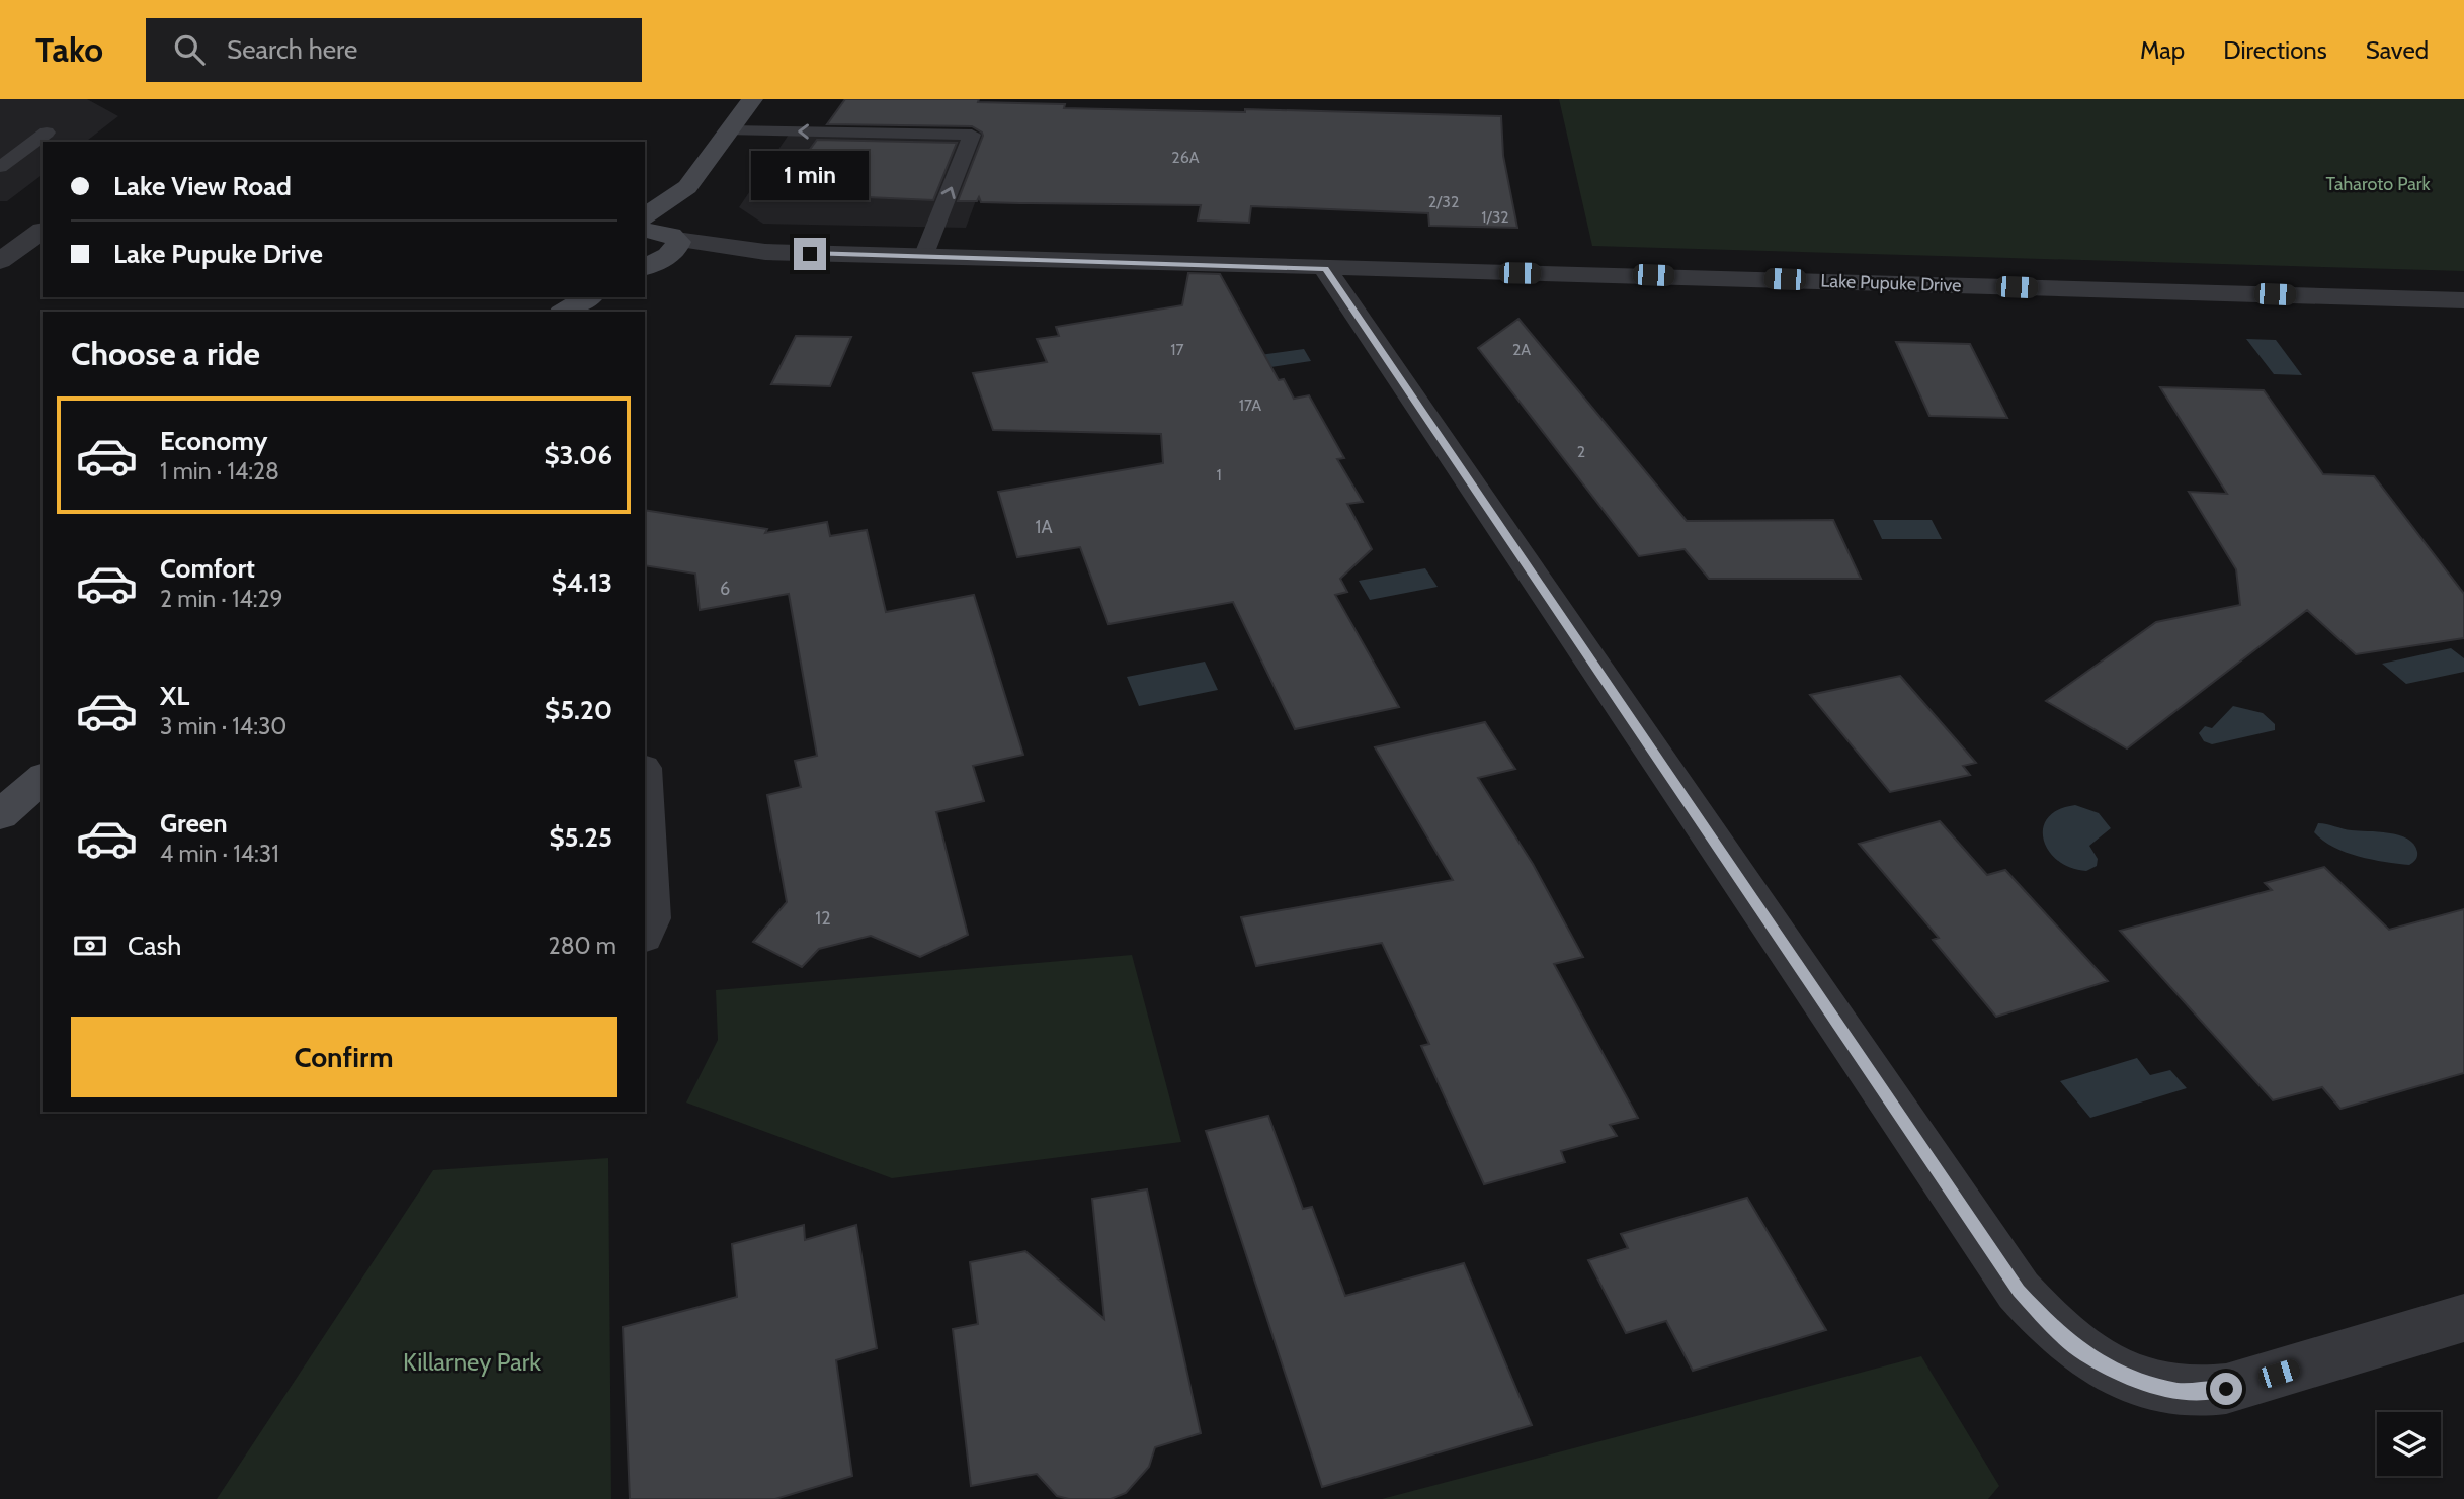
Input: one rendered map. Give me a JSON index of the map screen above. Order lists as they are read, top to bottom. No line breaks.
{"streets":{"street":["Lake Pupuke Drive"]},"parks":["Taharoto Park","Killarney Park"],"house_numbers":["26A","2/32","1/32","17","2A","17A","2","1","1A","6","12"],"page":{"header":"Tako","search":"Search here","nav":["Map","Directions","Saved"],"banner":["Lake View Road","Lake Pupuke Drive"],"bubble":"1 min","heading":"Choose a ride","list":[{"name":"Economy","note":"1 min · 14:28","value":"$3.06"},{"name":"Comfort","note":"2 min · 14:29","value":"$4.13"},{"name":"XL","note":"3 min · 14:30","value":"$5.20"},{"name":"Green","note":"4 min · 14:31","value":"$5.25"}],"pay":["Cash","280 m"],"buttons":"Confirm"}}
